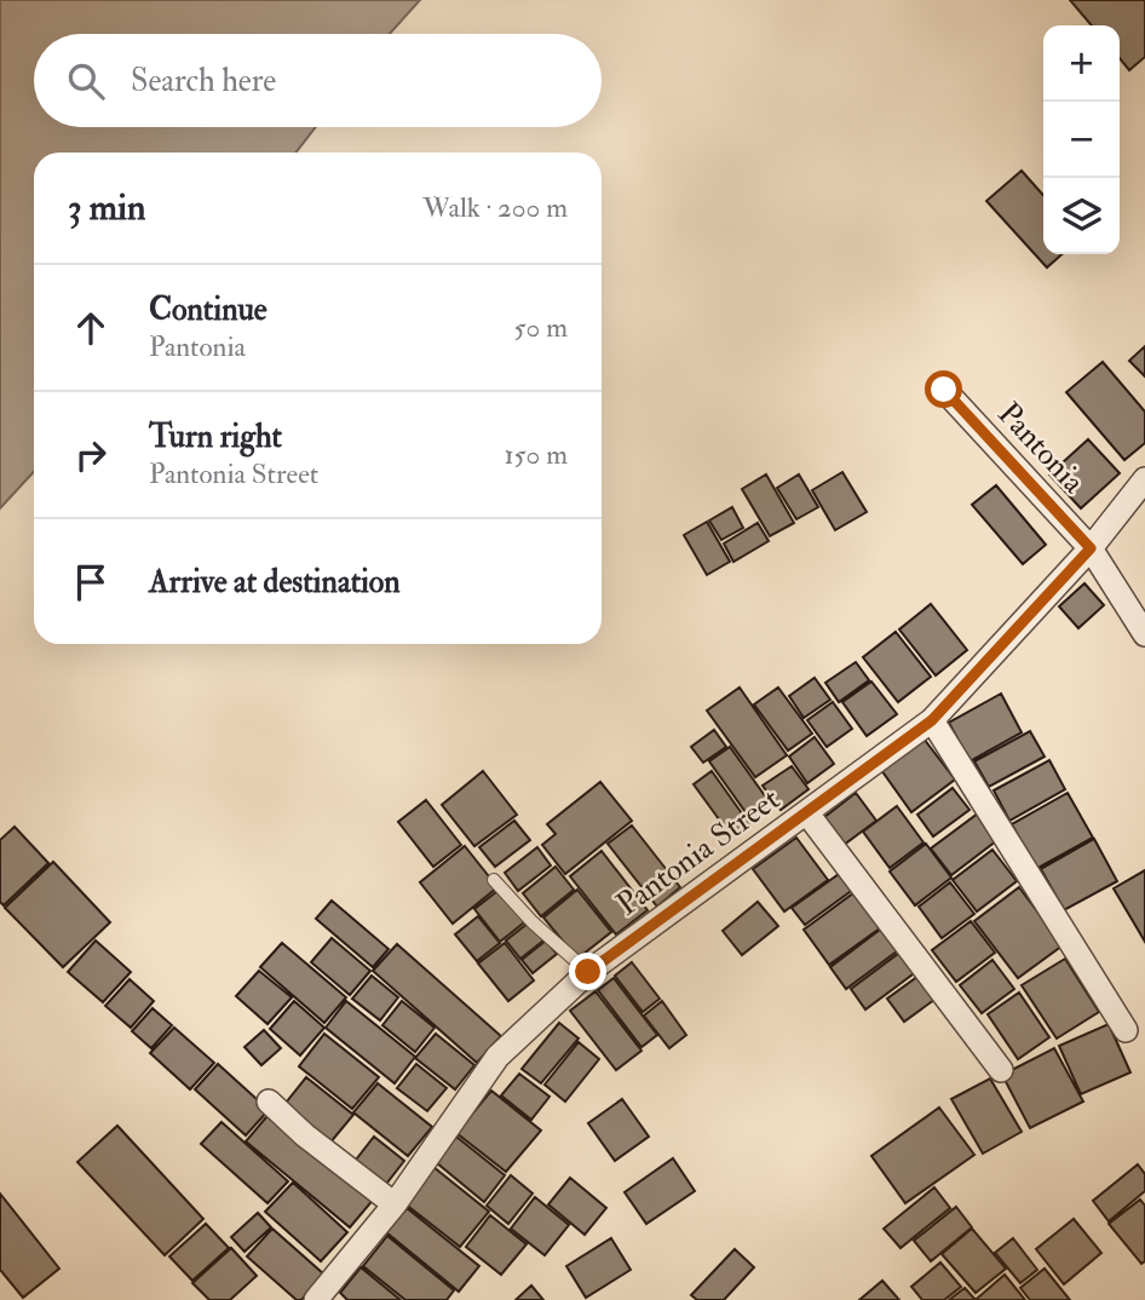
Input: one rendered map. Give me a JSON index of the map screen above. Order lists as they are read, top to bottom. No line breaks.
{"streets":{"street":["Pantonia","Pantonia Street"]},"crossings":[["Pantonia","Pantonia Street"]],"page":{"map_buttons":["+","−"],"search":"Search here","heading":["3 min","Walk · 200 m"],"list":[["Continue","Pantonia","50 m"],["Turn right","Pantonia Street","150 m"],"Arrive at destination"]}}
